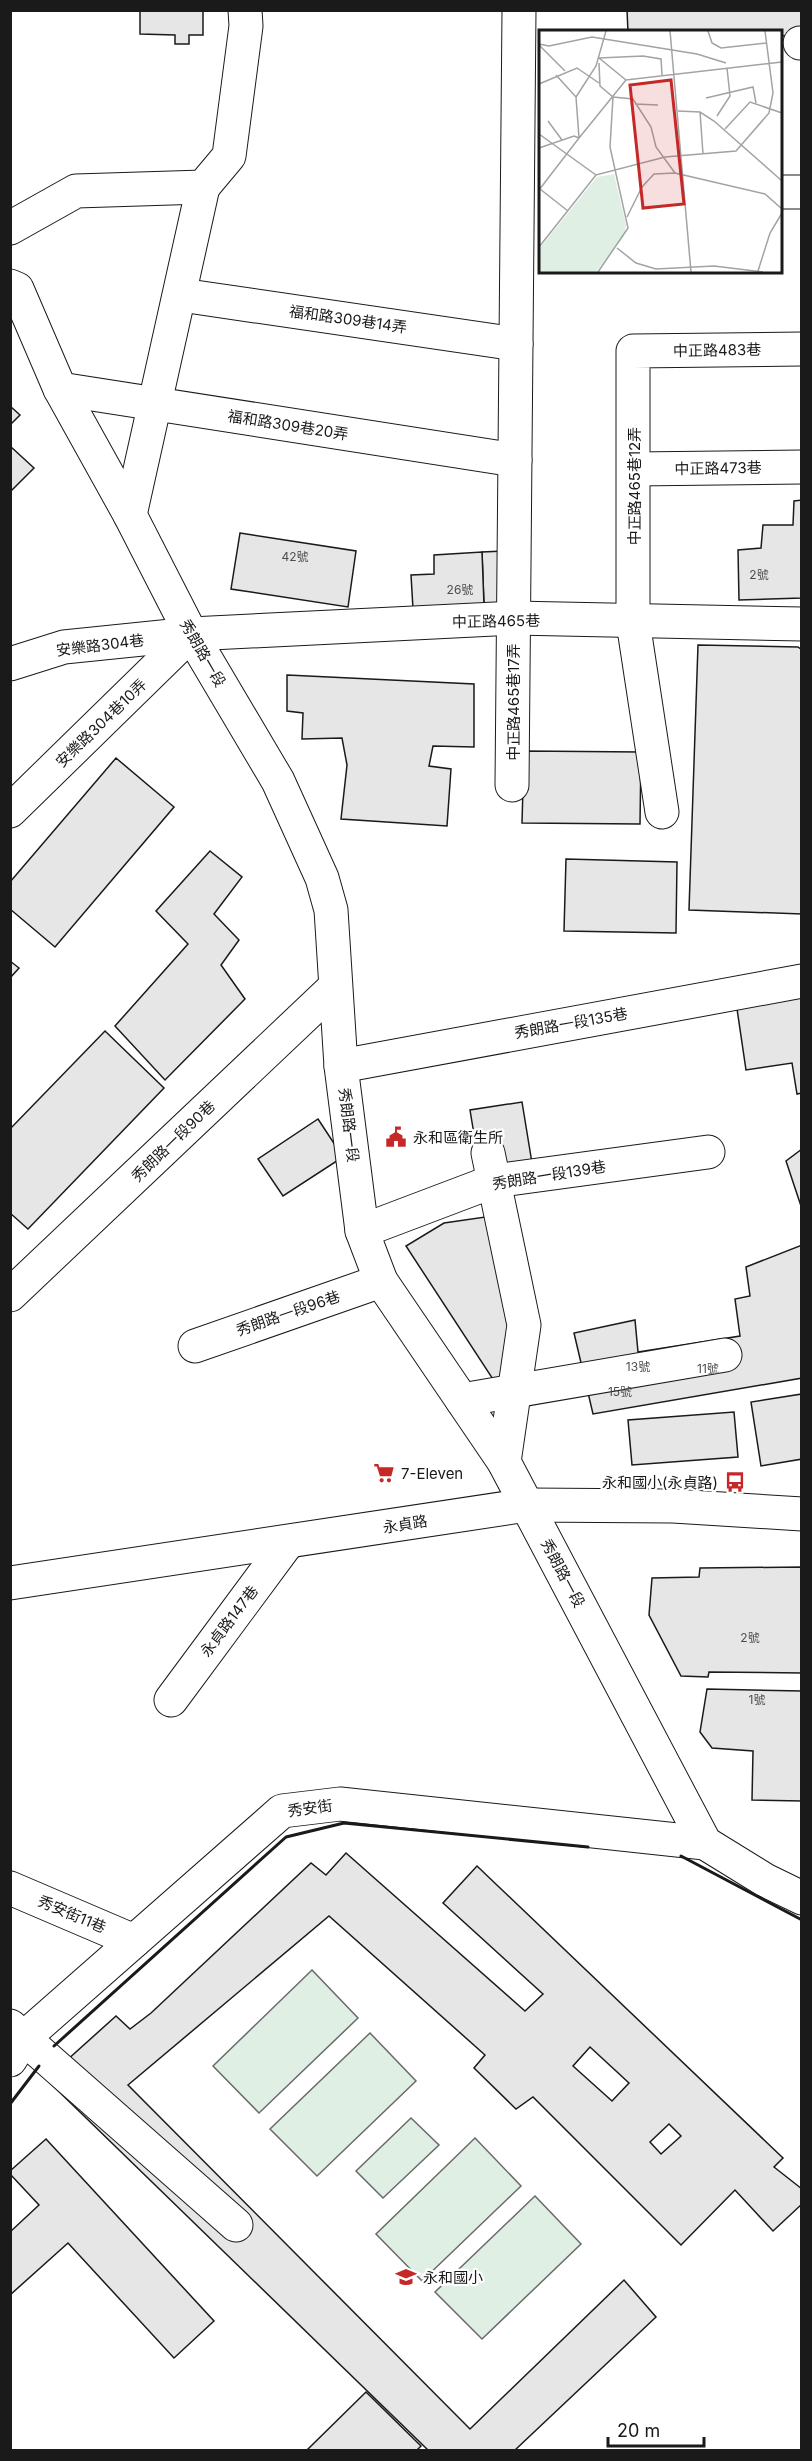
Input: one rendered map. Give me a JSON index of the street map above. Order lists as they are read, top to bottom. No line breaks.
{"streets":{"street":["福和路309巷14弄","中正路483巷","福和路309巷20弄","中正路473巷","中正路465巷12弄","中正路465巷","安樂路304巷","秀朗路一段","中正路465巷17弄","安樂路304巷10弄","秀朗路一段135巷","秀朗路一段90巷","秀朗路一段139巷","秀朗路一段96巷","永貞路","永貞路147巷","秀安街","秀安街11巷"]},"crossings":[["福和路309巷14弄","中正路465巷17弄"],["中正路483巷","中正路465巷12弄"],["福和路309巷20弄","秀朗路一段"],["福和路309巷20弄","中正路465巷17弄"],["中正路473巷","中正路465巷12弄"],["中正路465巷12弄","中正路465巷"],["中正路465巷","安樂路304巷"],["中正路465巷","秀朗路一段"],["中正路465巷","中正路465巷17弄"],["中正路465巷","安樂路304巷10弄"],["安樂路304巷","秀朗路一段"],["安樂路304巷","安樂路304巷10弄"],["秀朗路一段","安樂路304巷10弄"],["秀朗路一段","秀朗路一段135巷"],["秀朗路一段","秀朗路一段90巷"],["秀朗路一段","秀朗路一段139巷"],["秀朗路一段","秀朗路一段96巷"],["秀朗路一段","永貞路"],["秀朗路一段","秀安街"],["永貞路","永貞路147巷"],["秀安街","秀安街11巷"]],"places":{"public building":["永和區衛生所"],"supermarket":["7-Eleven"],"bus stop":["永和國小(永貞路)"],"school or university":["永和國小"]},"house_numbers":["42號","2號","26號","13號","11號","15號","2號","1號"],"scale_bar":"20 m"}
